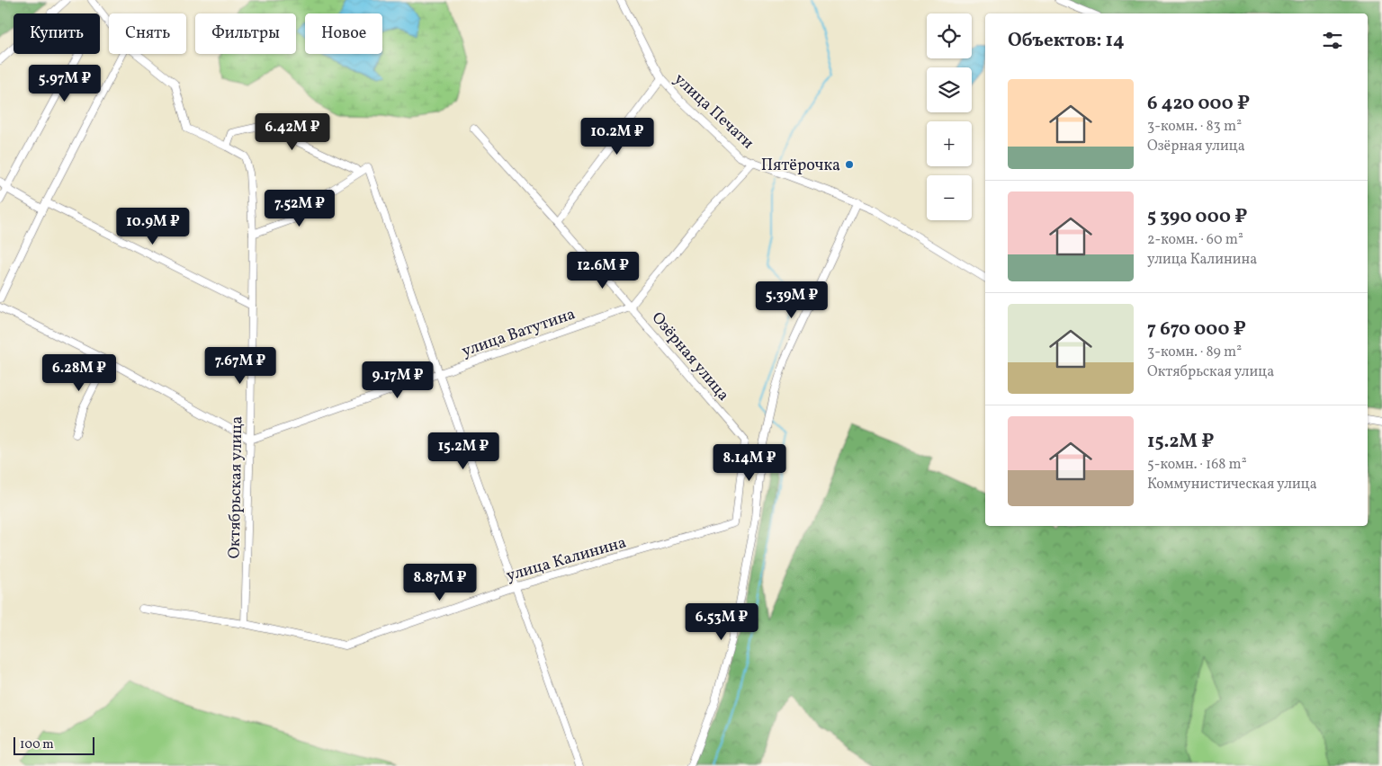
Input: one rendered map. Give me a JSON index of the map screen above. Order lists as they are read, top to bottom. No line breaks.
{"streets":{"street":["улица Печати","улица Ватутина","Озёрная улица","Октябрьская улица","улица Калинина"]},"crossings":[["улица Ватутина","Озёрная улица"],["улица Ватутина","Октябрьская улица"],["Озёрная улица","улица Калинина"],["Октябрьская улица","улица Калинина"]],"places":["Пятёрочка"],"scale_bar":"100 m","page":{"map_buttons":["+","−"],"chip":["Купить","Снять","Фильтры","Новое"],"heading":"Объектов: 14","price":["5.97M ₽","6.42M ₽","10.2M ₽","7.52M ₽","10.9M ₽","12.6M ₽","5.39M ₽","7.67M ₽","6.28M ₽","9.17M ₽","15.2M ₽","8.14M ₽","8.87M ₽","6.53M ₽"],"list":[{"name":"6 420 000 ₽","note":"3-комн. · 83 m² · Озёрная улица"},{"name":"5 390 000 ₽","note":"2-комн. · 60 m² · улица Калинина"},{"name":"7 670 000 ₽","note":"3-комн. · 89 m² · Октябрьская улица"},{"name":"15.2M ₽","note":"5-комн. · 168 m² · Коммунистическая улица"}],"scale":"100 m"}}
